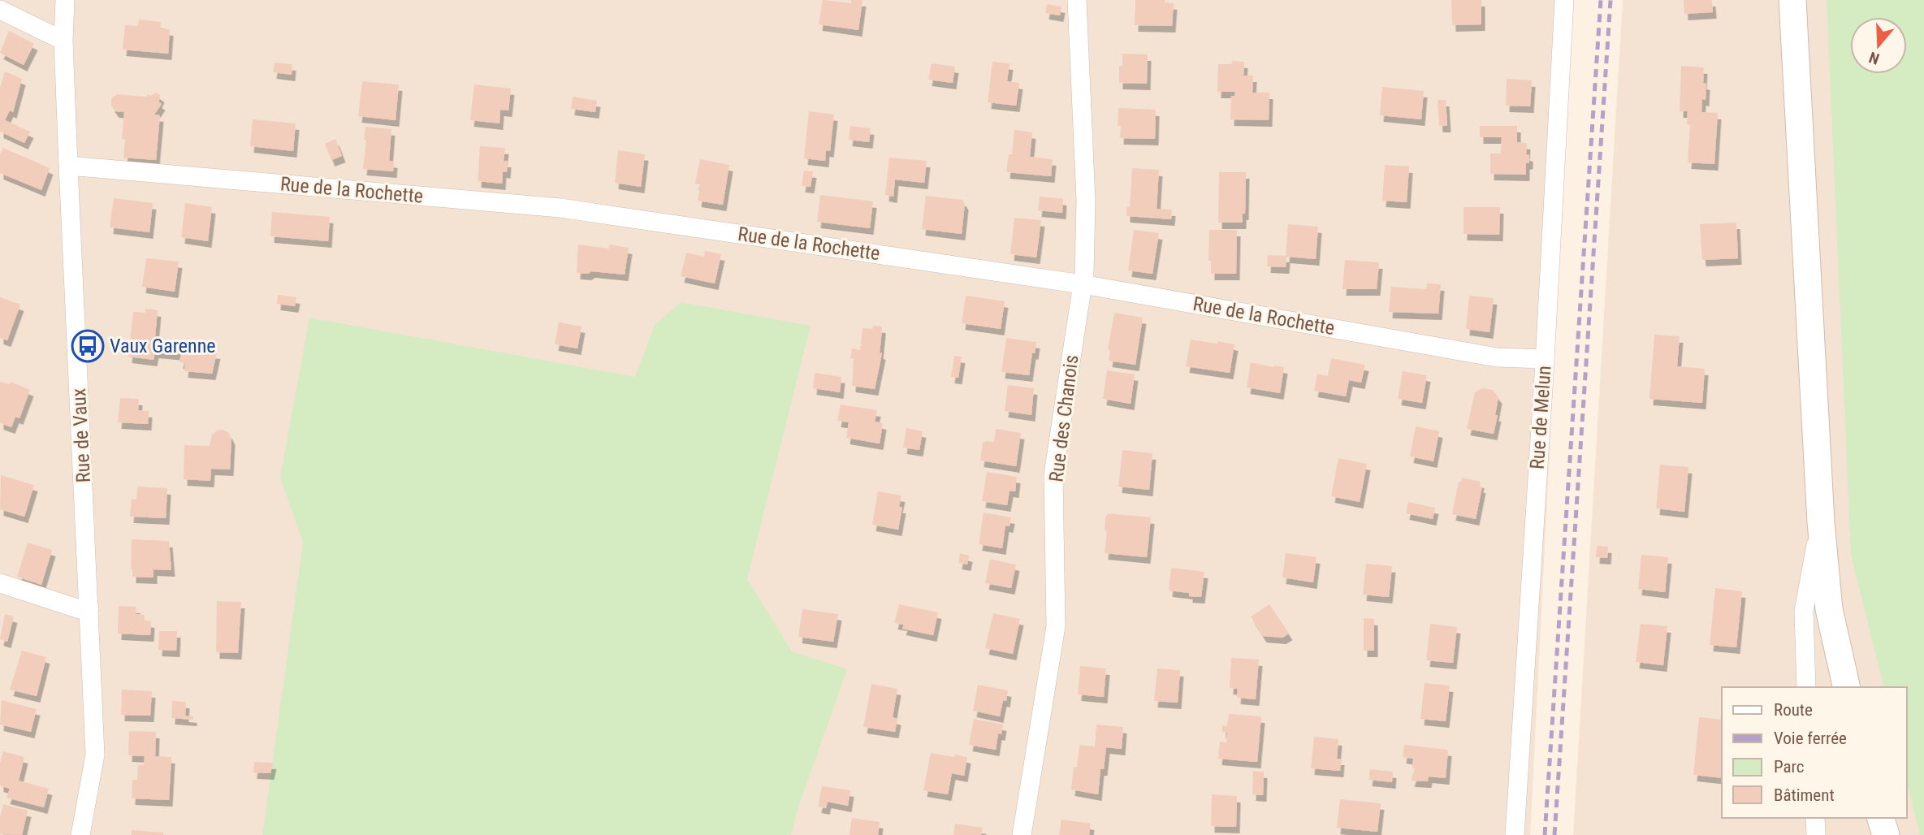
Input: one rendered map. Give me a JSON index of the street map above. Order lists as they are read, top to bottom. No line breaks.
{"streets":{"street":["Rue de la Rochette","Rue de Melun","Rue des Chanois","Rue de Vaux"]},"crossings":[["Rue de la Rochette","Rue de Melun"],["Rue de la Rochette","Rue des Chanois"],["Rue de la Rochette","Rue de Vaux"]],"places":{"bus stop":["Vaux Garenne"]},"legend":["Route","Voie ferrée","Parc","Bâtiment"],"north":"bottom"}
